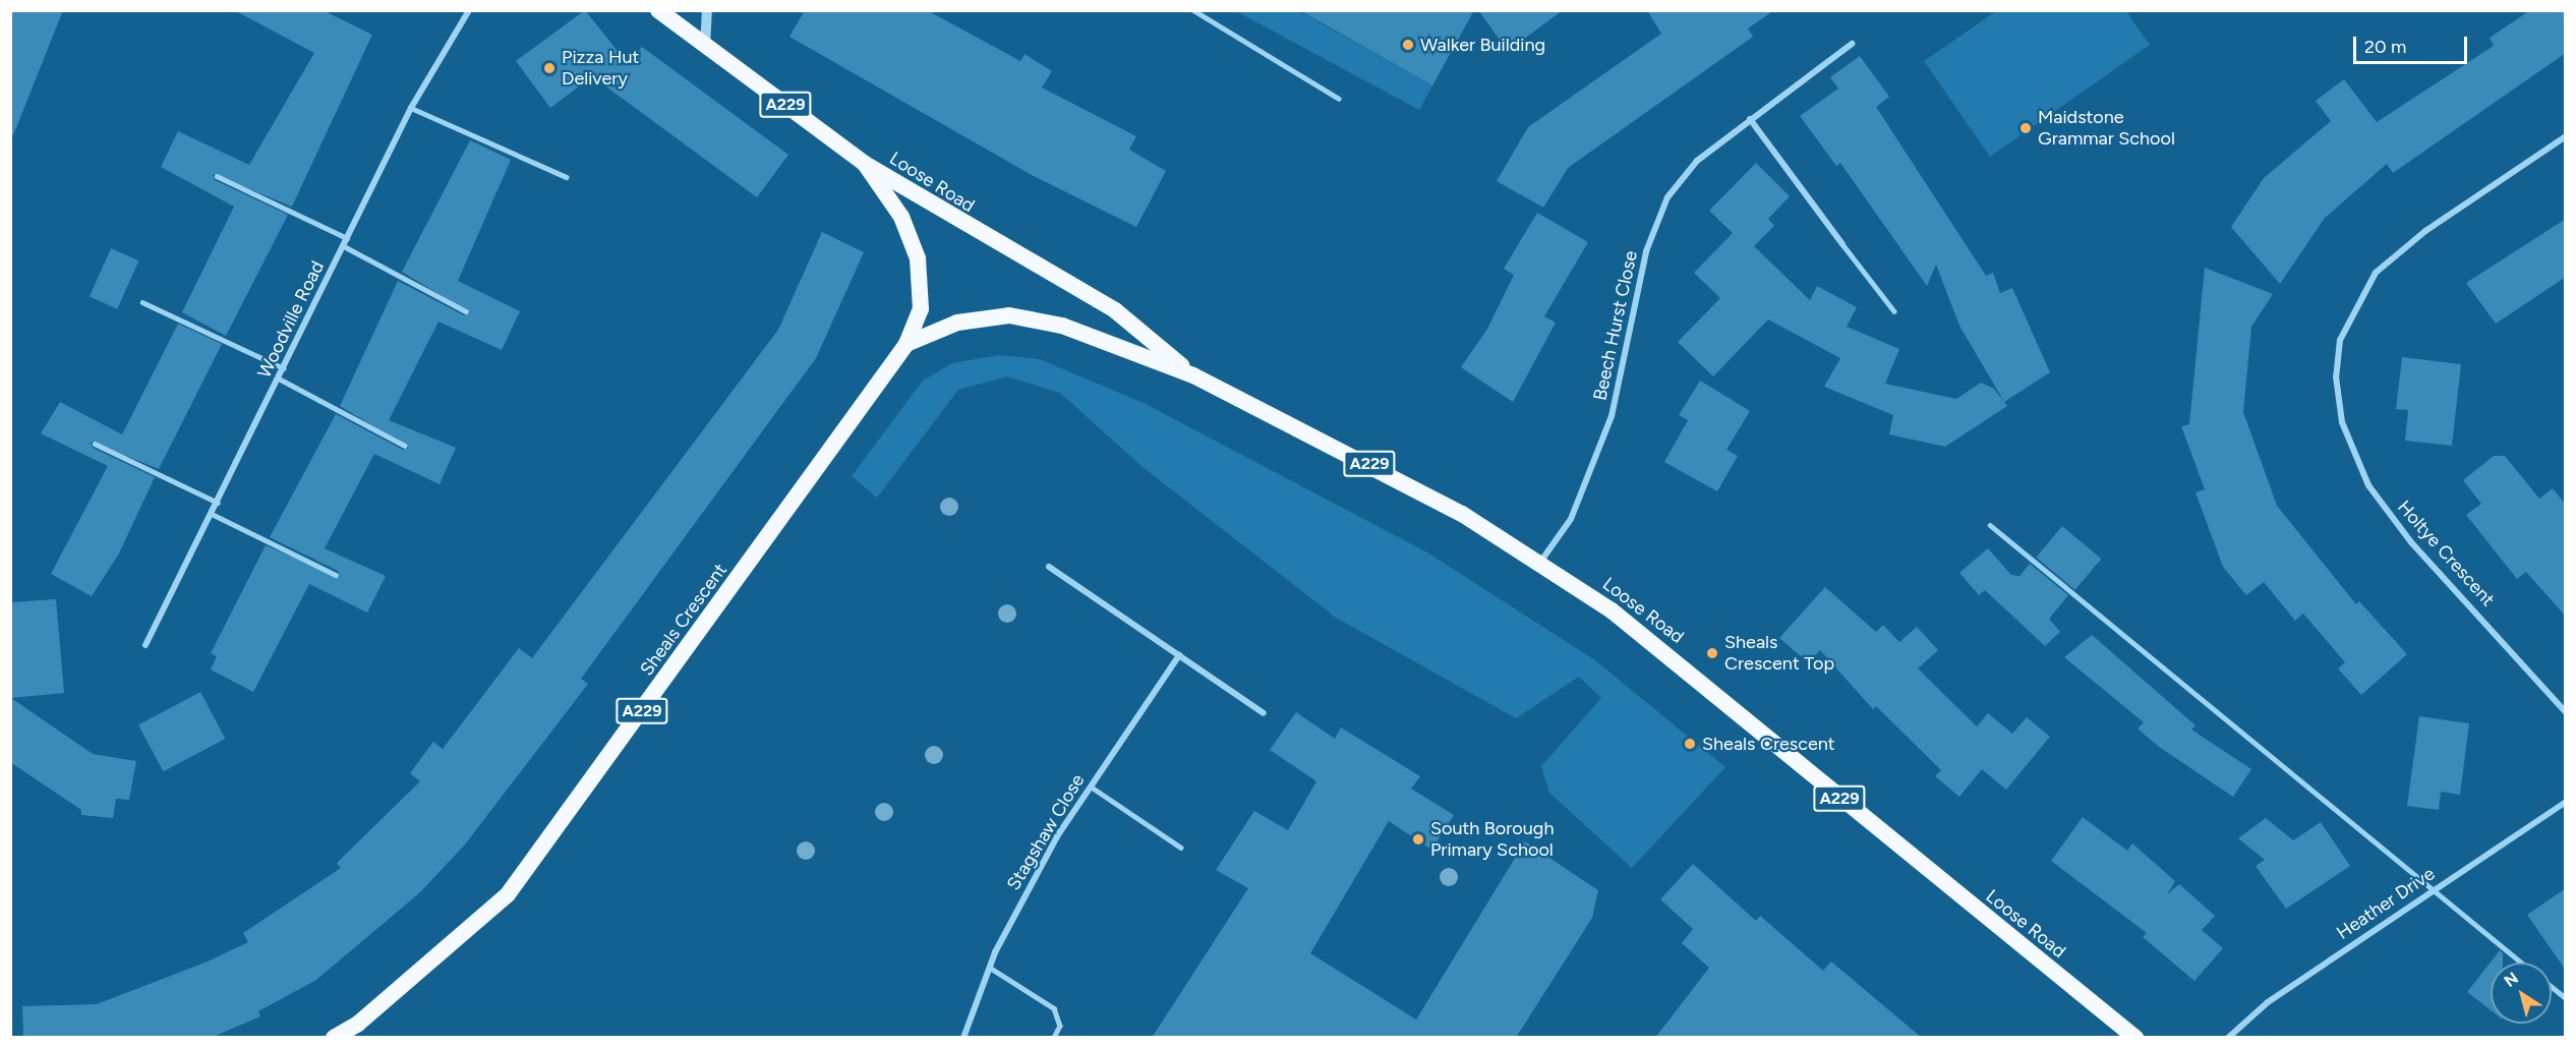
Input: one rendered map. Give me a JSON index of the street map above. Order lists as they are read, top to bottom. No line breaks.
{"streets":{"highway":["A229","Loose Road","Sheals Crescent"],"street":["Woodville Road","Beech Hurst Close","Holtye Crescent","Stagshaw Close","Heather Drive"]},"crossings":[["Loose Road","Beech Hurst Close"],["Loose Road","Sheals Crescent"]],"places":["Walker Building","Pizza Hut Delivery","Maidstone Grammar School","Sheals Crescent Top","Sheals Crescent","South Borough Primary School"],"scale_bar":"20 m","north":"top left"}
